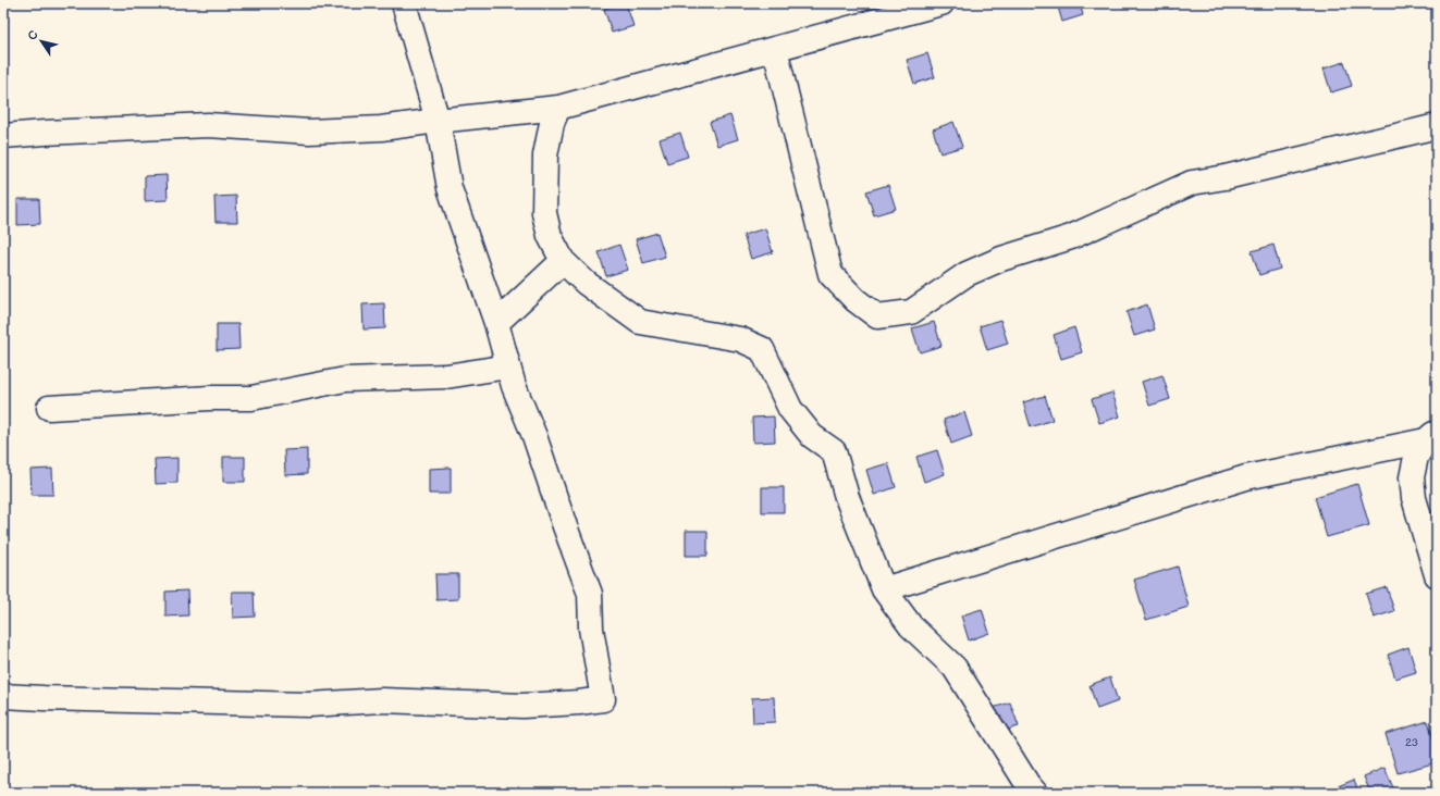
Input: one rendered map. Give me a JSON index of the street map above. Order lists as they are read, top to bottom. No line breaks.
{"house_numbers":["23"],"north":"top left"}
